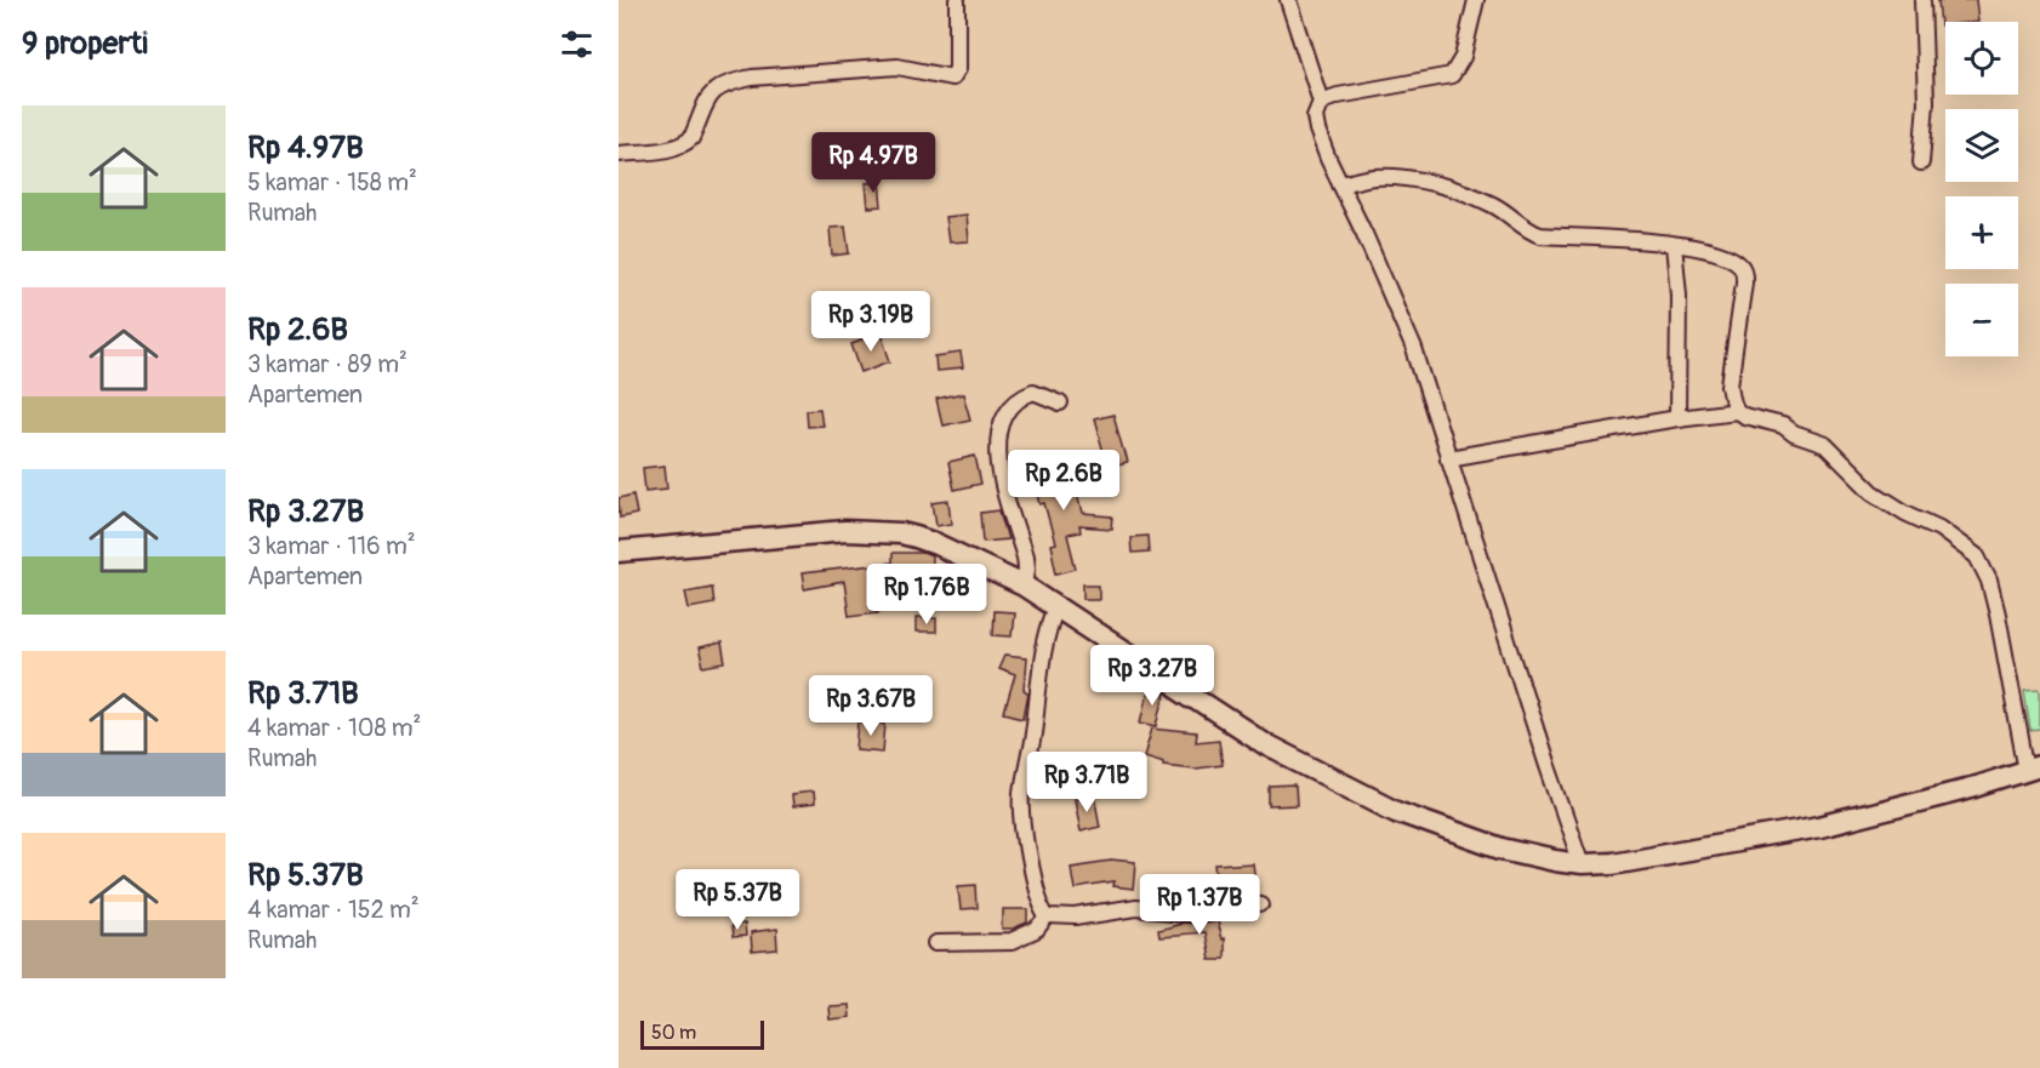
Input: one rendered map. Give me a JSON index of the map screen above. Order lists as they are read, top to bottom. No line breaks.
{"scale_bar":"50 m","page":{"heading":"9 properti","map_buttons":["+","−"],"list":[{"name":"Rp 4.97B","note":"5 kamar · 158 m² · Rumah"},{"name":"Rp 2.6B","note":"3 kamar · 89 m² · Apartemen"},{"name":"Rp 3.27B","note":"3 kamar · 116 m² · Apartemen"},{"name":"Rp 3.71B","note":"4 kamar · 108 m² · Rumah"},{"name":"Rp 5.37B","note":"4 kamar · 152 m² · Rumah"}],"price":["Rp 4.97B","Rp 3.19B","Rp 2.6B","Rp 1.76B","Rp 3.27B","Rp 3.67B","Rp 3.71B","Rp 5.37B","Rp 1.37B"],"scale":"50 m"}}
